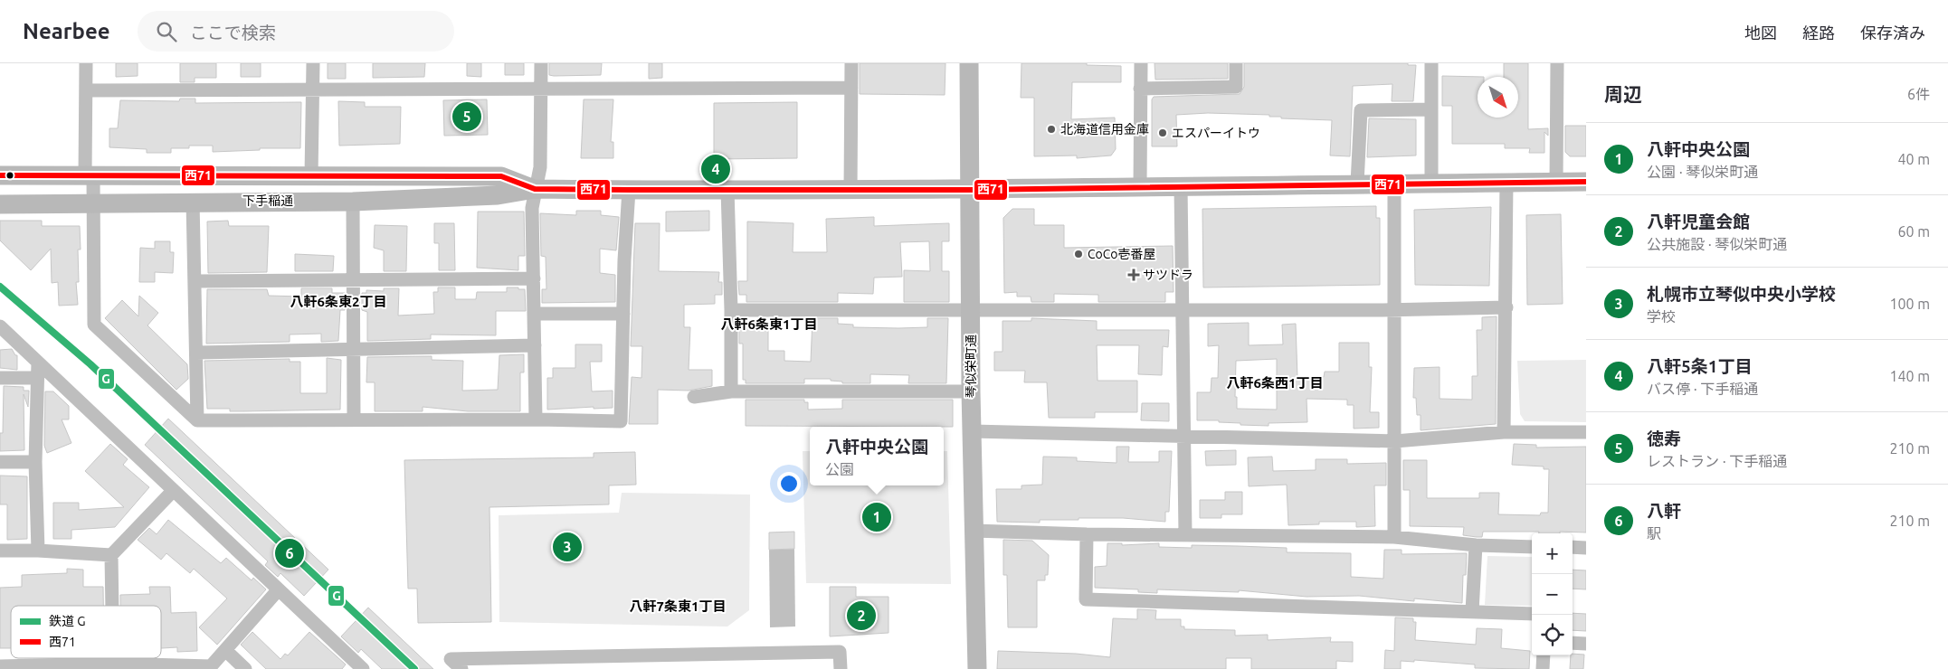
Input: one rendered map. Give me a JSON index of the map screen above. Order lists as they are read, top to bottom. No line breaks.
{"streets":{"main road":["下手稲通","琴似栄町通"]},"crossings":[["下手稲通","琴似栄町通"]],"districts":["八軒6条東2丁目","八軒6条東1丁目","八軒6条西1丁目","八軒7条東1丁目"],"places":{"other":["北海道信用金庫","エスパーイトウ","CoCo壱番屋"],"health":["サツドラ"]},"lines":["transit line 西71","rail line G"],"legend":["鉄道 G","西71"],"north":"bottom right","page":{"header":"Nearbee","search":"ここで検索","nav":["地図","経路","保存済み"],"heading":["周辺","6件"],"pins":["5","4","1","3","6","2"],"list":[{"mark":"1","name":"八軒中央公園","note":"公園 · 琴似栄町通","value":"40 m"},{"mark":"2","name":"八軒児童会館","note":"公共施設 · 琴似栄町通","value":"60 m"},{"mark":"3","name":"札幌市立琴似中央小学校","note":"学校","value":"100 m"},{"mark":"4","name":"八軒5条1丁目","note":"バス停 · 下手稲通","value":"140 m"},{"mark":"5","name":"徳寿","note":"レストラン · 下手稲通","value":"210 m"},{"mark":"6","name":"八軒","note":"駅","value":"210 m"}],"popup":["八軒中央公園","公園"],"map_buttons":["+","−"]}}
